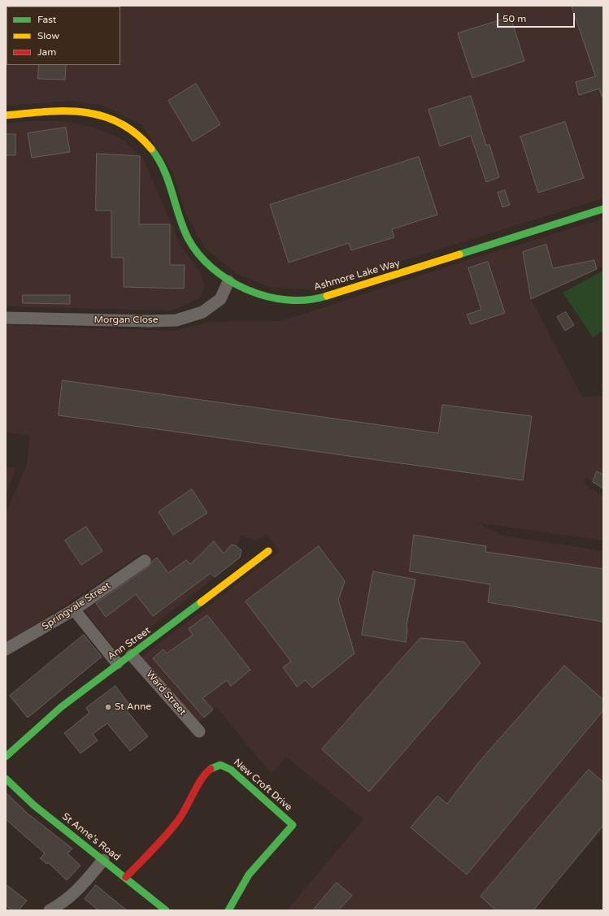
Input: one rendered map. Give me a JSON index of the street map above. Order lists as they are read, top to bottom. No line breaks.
{"streets":{"street":["Ashmore Lake Way","Morgan Close","Springvale Street","Ann Street","Ward Street","New Croft Drive","St Anne's Road"]},"crossings":[["Ashmore Lake Way","Morgan Close"],["Ann Street","Ward Street"],["New Croft Drive","St Anne's Road"]],"places":["St Anne"],"legend":["Fast","Slow","Jam"],"scale_bar":"50 m"}
